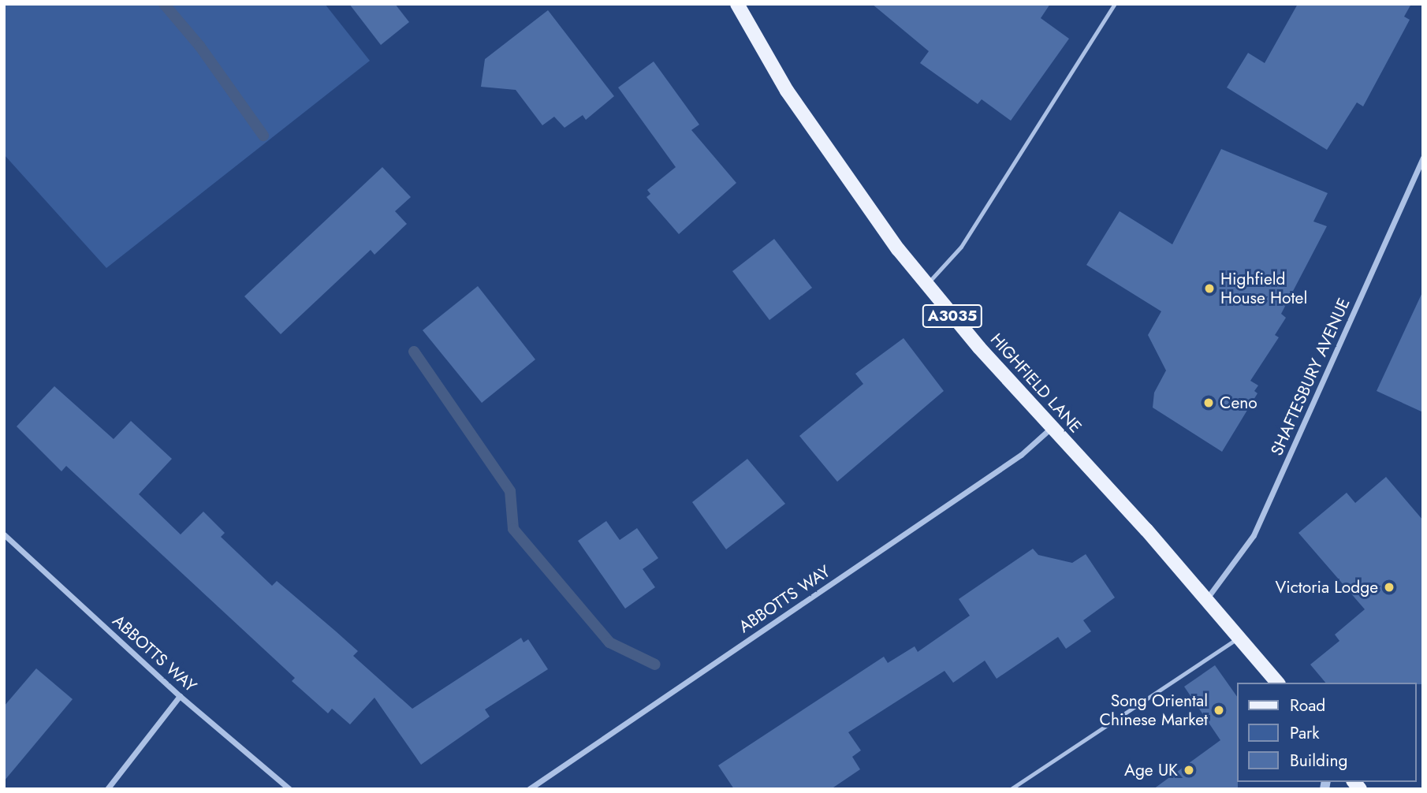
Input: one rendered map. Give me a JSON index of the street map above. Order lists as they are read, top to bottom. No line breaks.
{"streets":{"main road":["A3035","HIGHFIELD LANE"],"street":["SHAFTESBURY AVENUE","ABBOTTS WAY"]},"crossings":[["SHAFTESBURY AVENUE","HIGHFIELD LANE"],["HIGHFIELD LANE","ABBOTTS WAY"]],"places":["Highfield House Hotel","Ceno","Victoria Lodge","Song Oriental Chinese Market","Age UK"],"legend":["Road","Park","Building"]}
